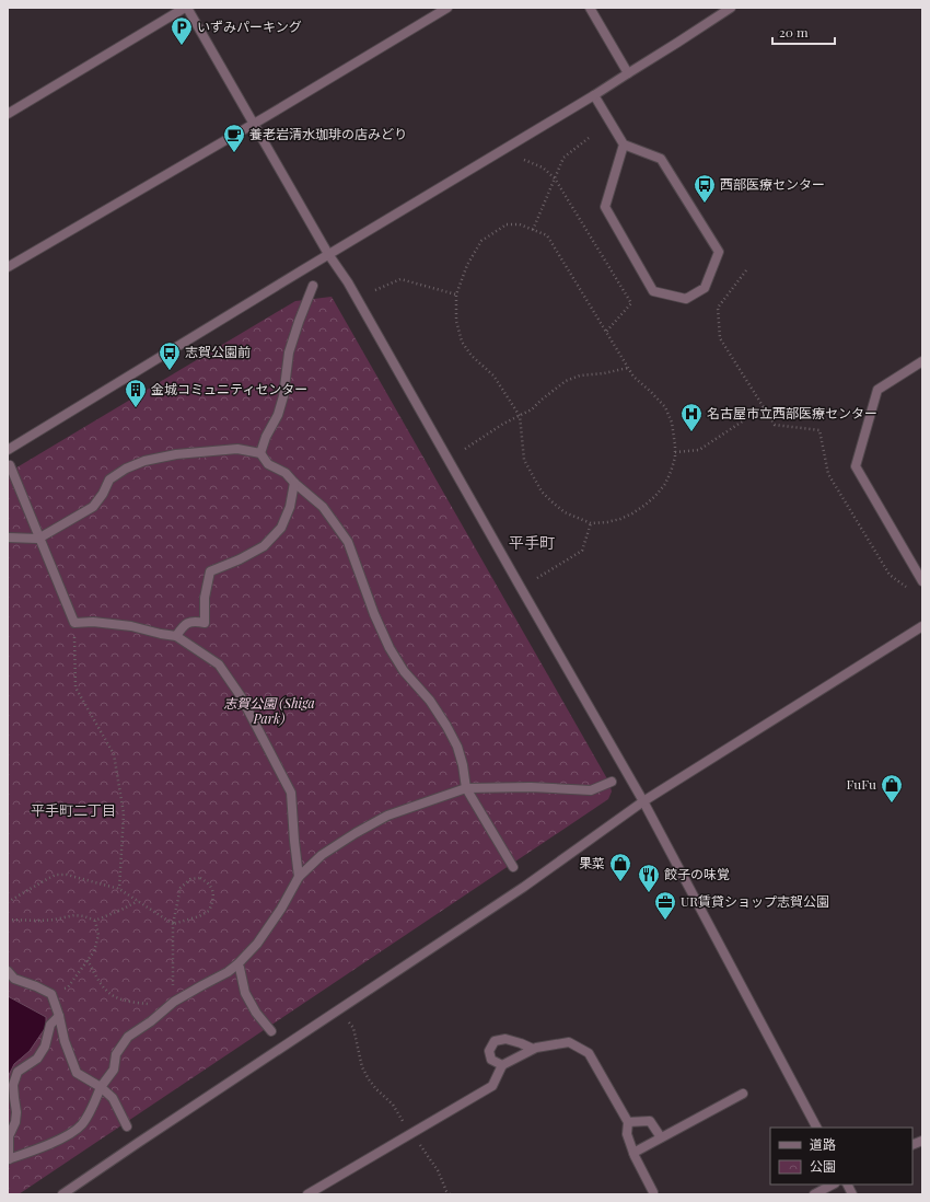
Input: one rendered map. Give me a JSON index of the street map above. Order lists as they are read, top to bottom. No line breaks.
{"districts":["平手町","平手町二丁目"],"parks":["志賀公園 (Shiga Park)"],"places":{"parking":["いずみパーキング"],"cafe":["養老岩清水珈琲の店みどり"],"bus stop":["西部医療センター","志賀公園前"],"building":["金城コミュニティセンター"],"hospital":["名古屋市立西部医療センター"],"shop":["FuFu","果菜"],"restaurant":["餃子の味覚"],"office":["UR賃貸ショップ志賀公園"]},"legend":["道路","公園"],"scale_bar":"20 m"}
